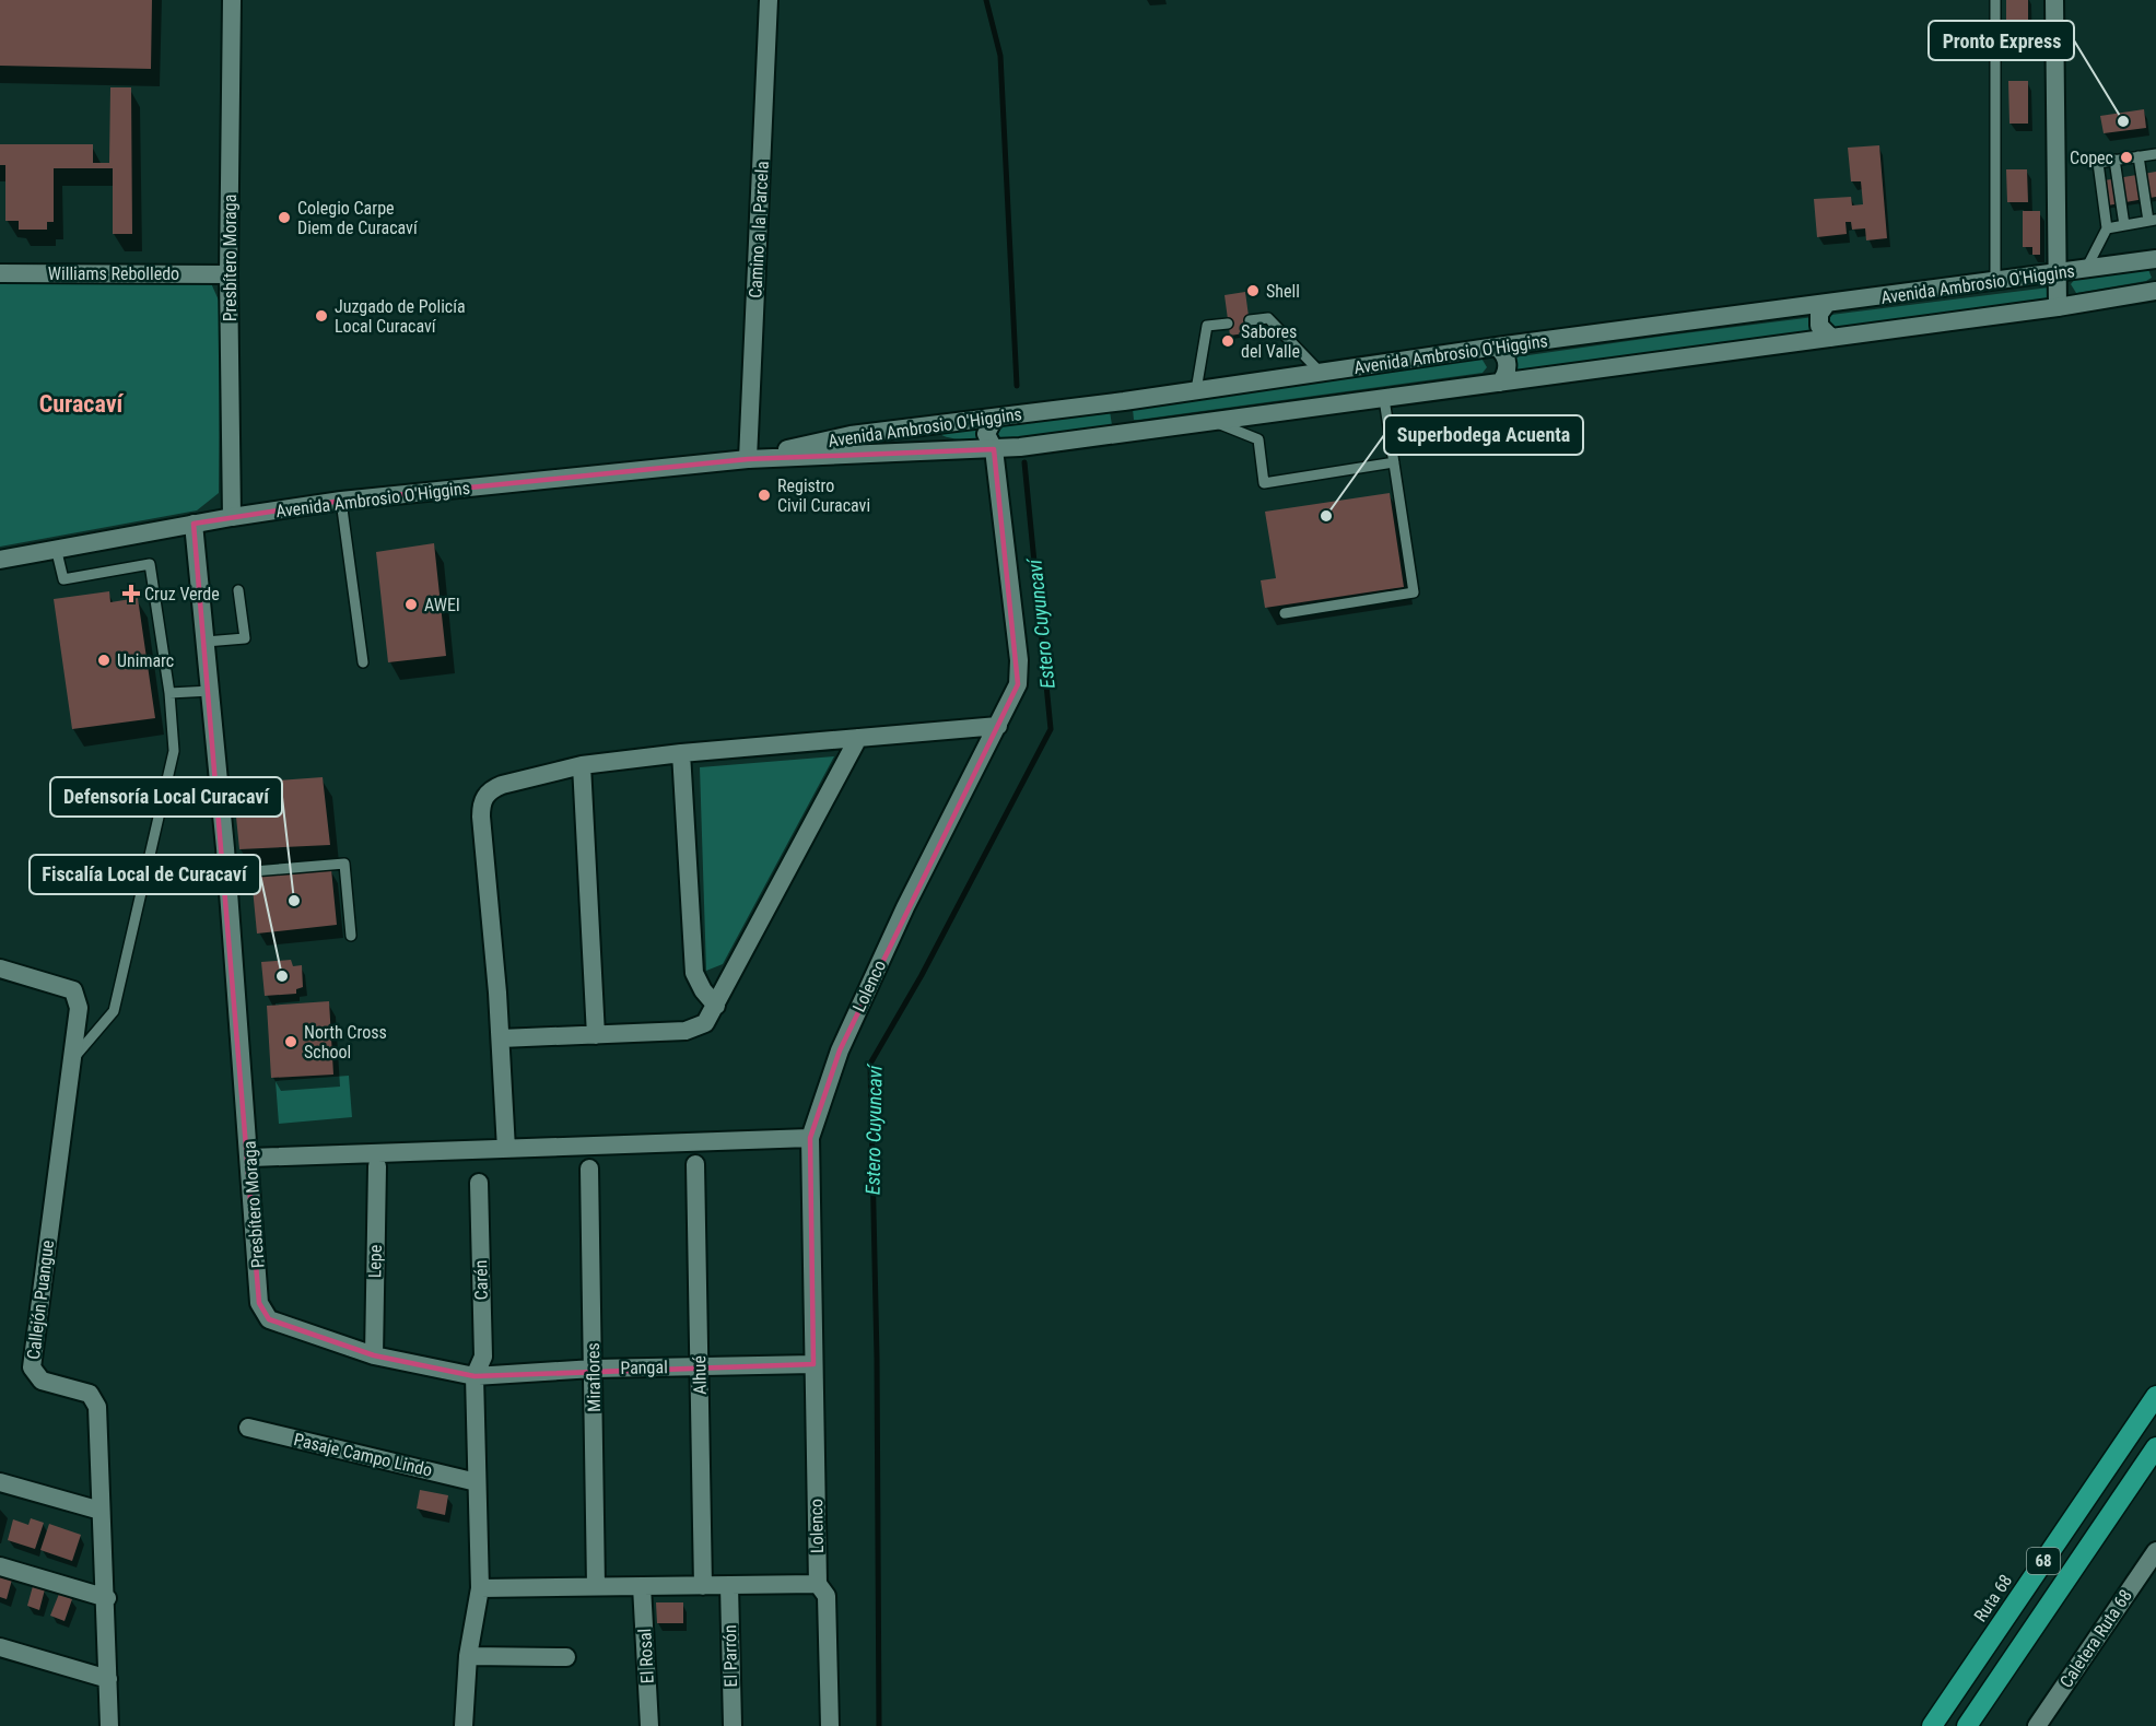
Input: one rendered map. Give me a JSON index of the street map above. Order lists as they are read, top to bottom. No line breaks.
{"streets":{"highway":["68","Ruta 68"],"street":["Camino a la Parcela","Presbítero Moraga","Williams Rebolledo","Avenida Ambrosio O'Higgins","Lolenco","Lepe","Carén","Callejón Puangue","Pangal","Alhué","Miraflores","Pasaje Campo Lindo","Caletera Ruta 68","El Rosal","El Parrón"]},"crossings":[["Camino a la Parcela","Avenida Ambrosio O'Higgins"],["Presbítero Moraga","Williams Rebolledo"],["Presbítero Moraga","Avenida Ambrosio O'Higgins"],["Presbítero Moraga","Lepe"],["Presbítero Moraga","Carén"],["Presbítero Moraga","Pangal"],["Avenida Ambrosio O'Higgins","Lolenco"],["Lolenco","Pangal"],["Carén","Pangal"],["Pangal","Alhué"],["Pangal","Miraflores"]],"districts":["Curacaví"],"water":["Estero Cuyuncaví"],"places":{"other":["Pronto Express","Copec","Colegio Carpe Diem de Curacaví","Shell","Juzgado de Policía Local Curacaví","Sabores del Valle","Registro Civil Curacavi","Superbodega Acuenta","AWEI","Unimarc","Defensoría Local Curacaví","Fiscalía Local de Curacaví","North Cross School"],"health":["Cruz Verde"]}}
